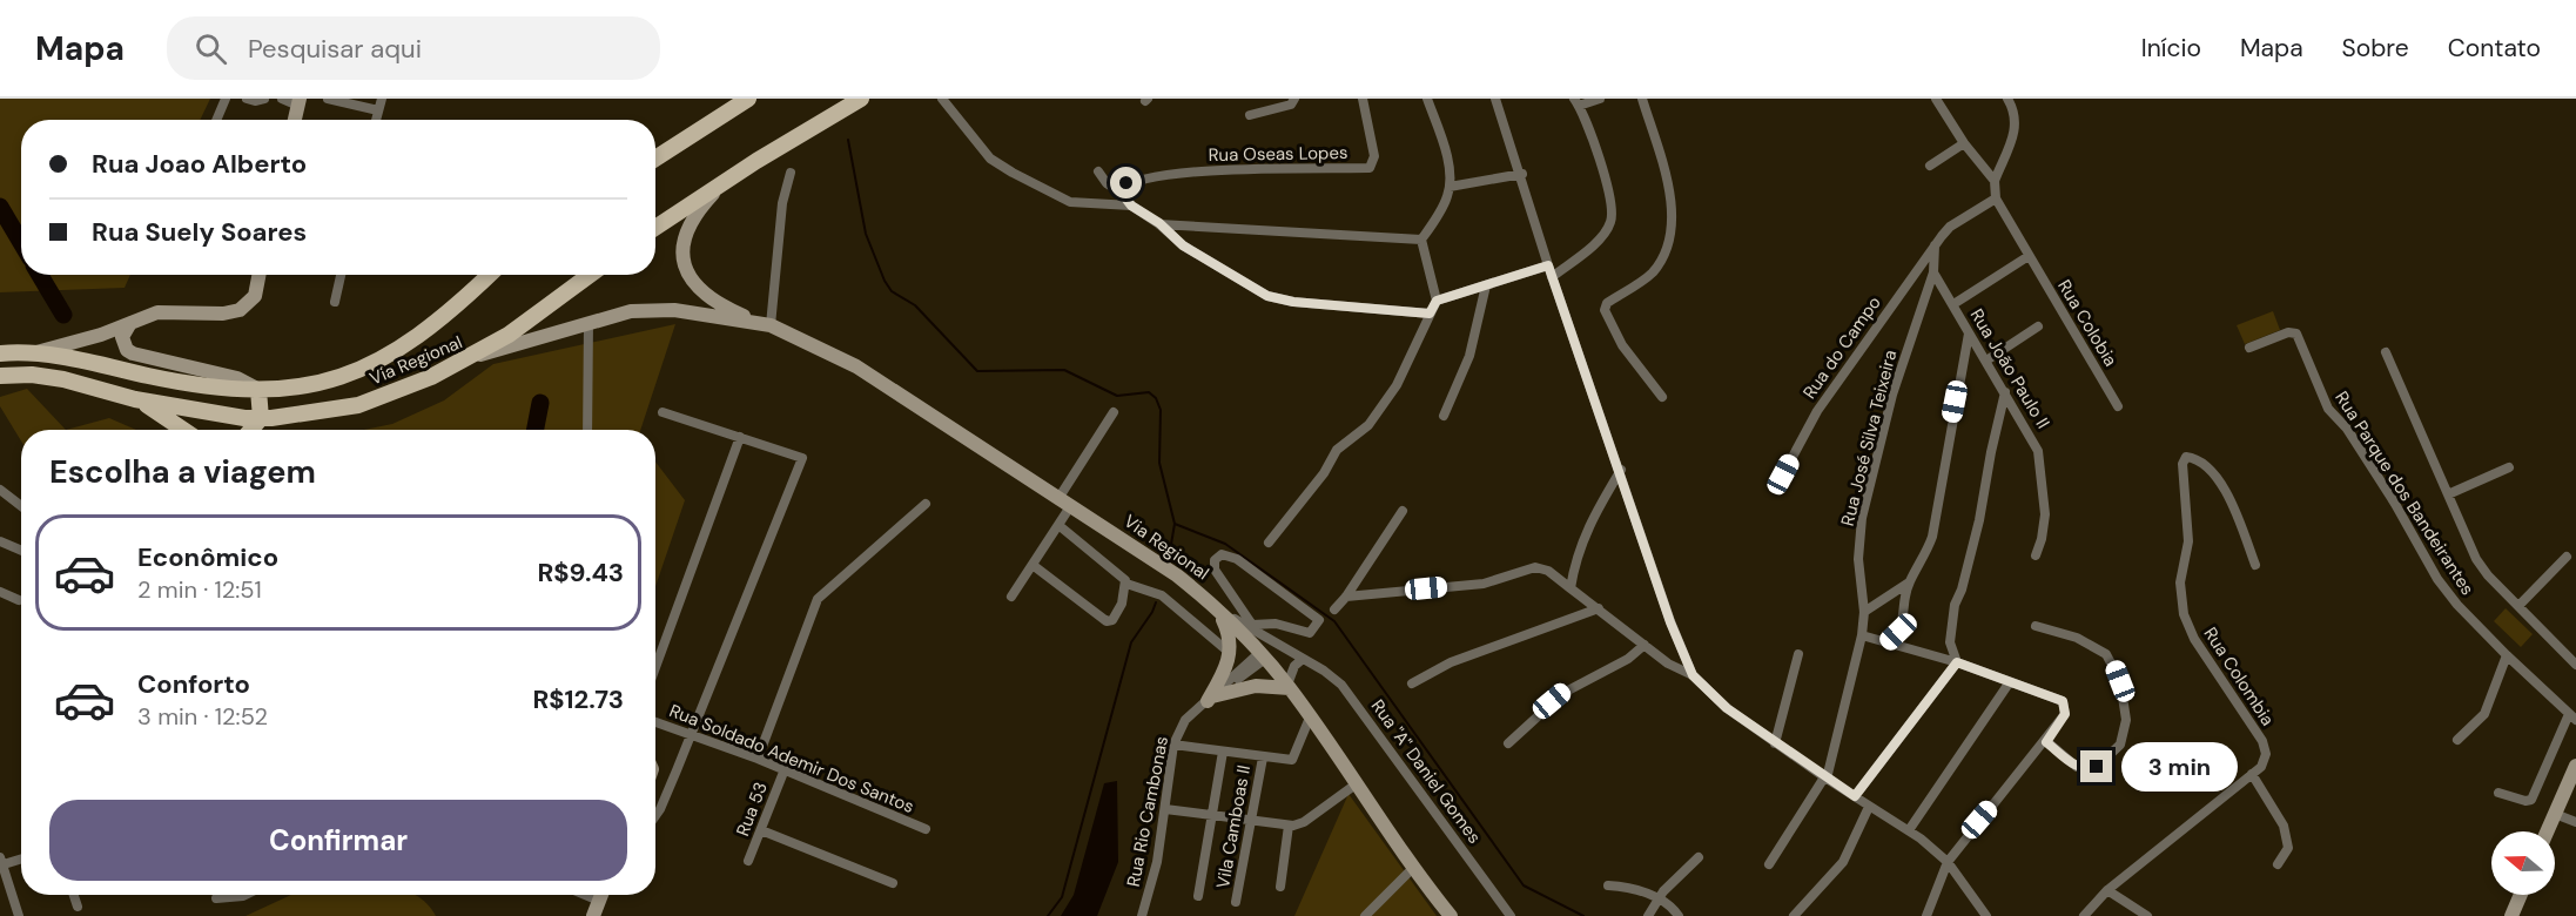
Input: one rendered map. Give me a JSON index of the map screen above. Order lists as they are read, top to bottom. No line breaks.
{"streets":{"main road":["Via Regional"],"street":["Rua Oseas Lopes","Rua Colobia","Rua do Campo","Rua João Paulo II","Rua José Silva Teixeira","Rua Parque dos Bandeirantes","Rua Colombia","Rua Soldado Ademir Dos Santos","Rua \"A\" Daniel Gomes","Rua 53","Rua Rio Cambonas","Vila Camboas II"]},"crossings":[["Rua Colobia","Rua do Campo"],["Via Regional","Rua \"A\" Daniel Gomes"],["Via Regional","Rua Rio Cambonas"],["Rua João Paulo II","Rua José Silva Teixeira"],["Rua Soldado Ademir Dos Santos","Rua 53"]],"north":"left","page":{"header":"Mapa","search":"Pesquisar aqui","nav":["Início","Mapa","Sobre","Contato"],"banner":["Rua Joao Alberto","Rua Suely Soares"],"heading":"Escolha a viagem","list":[{"name":"Econômico","note":"2 min · 12:51","value":"R$9.43"},{"name":"Conforto","note":"3 min · 12:52","value":"R$12.73"}],"bubble":"3 min","buttons":"Confirmar"}}
